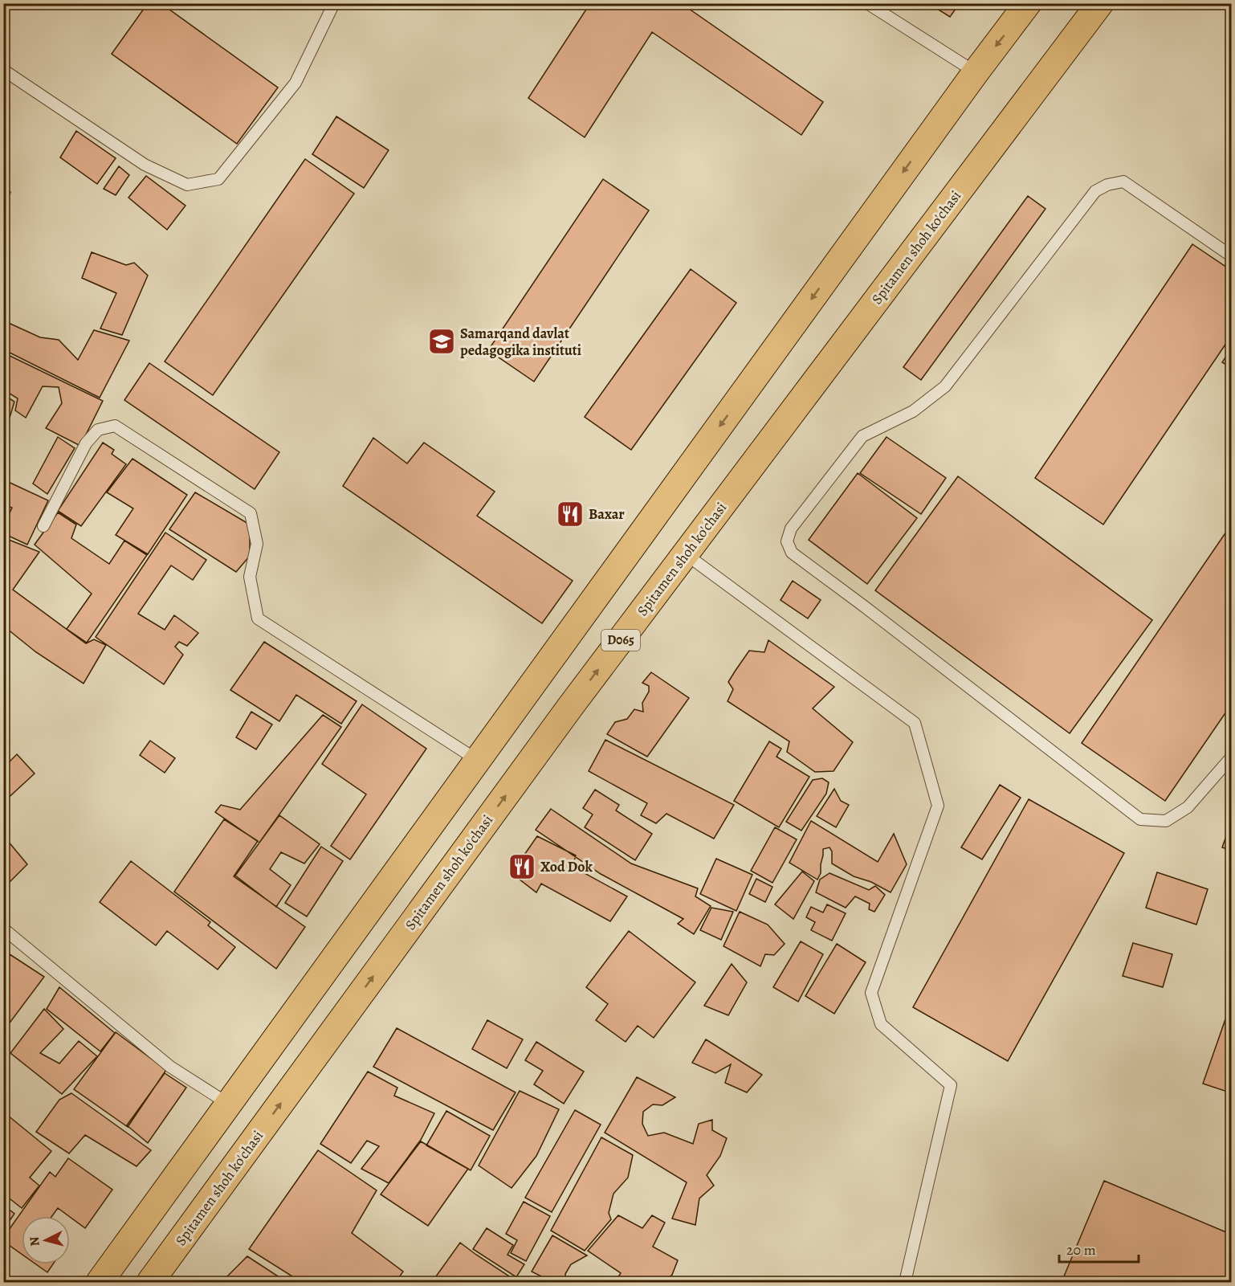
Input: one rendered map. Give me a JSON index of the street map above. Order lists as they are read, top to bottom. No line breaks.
{"streets":{"main road":["Spitamen shoh ko'chasi","D065"]},"places":{"school or university":["Samarqand davlat pedagogika instituti"],"restaurant":["Baxar","Xod Dok"]},"scale_bar":"20 m","north":"left"}
